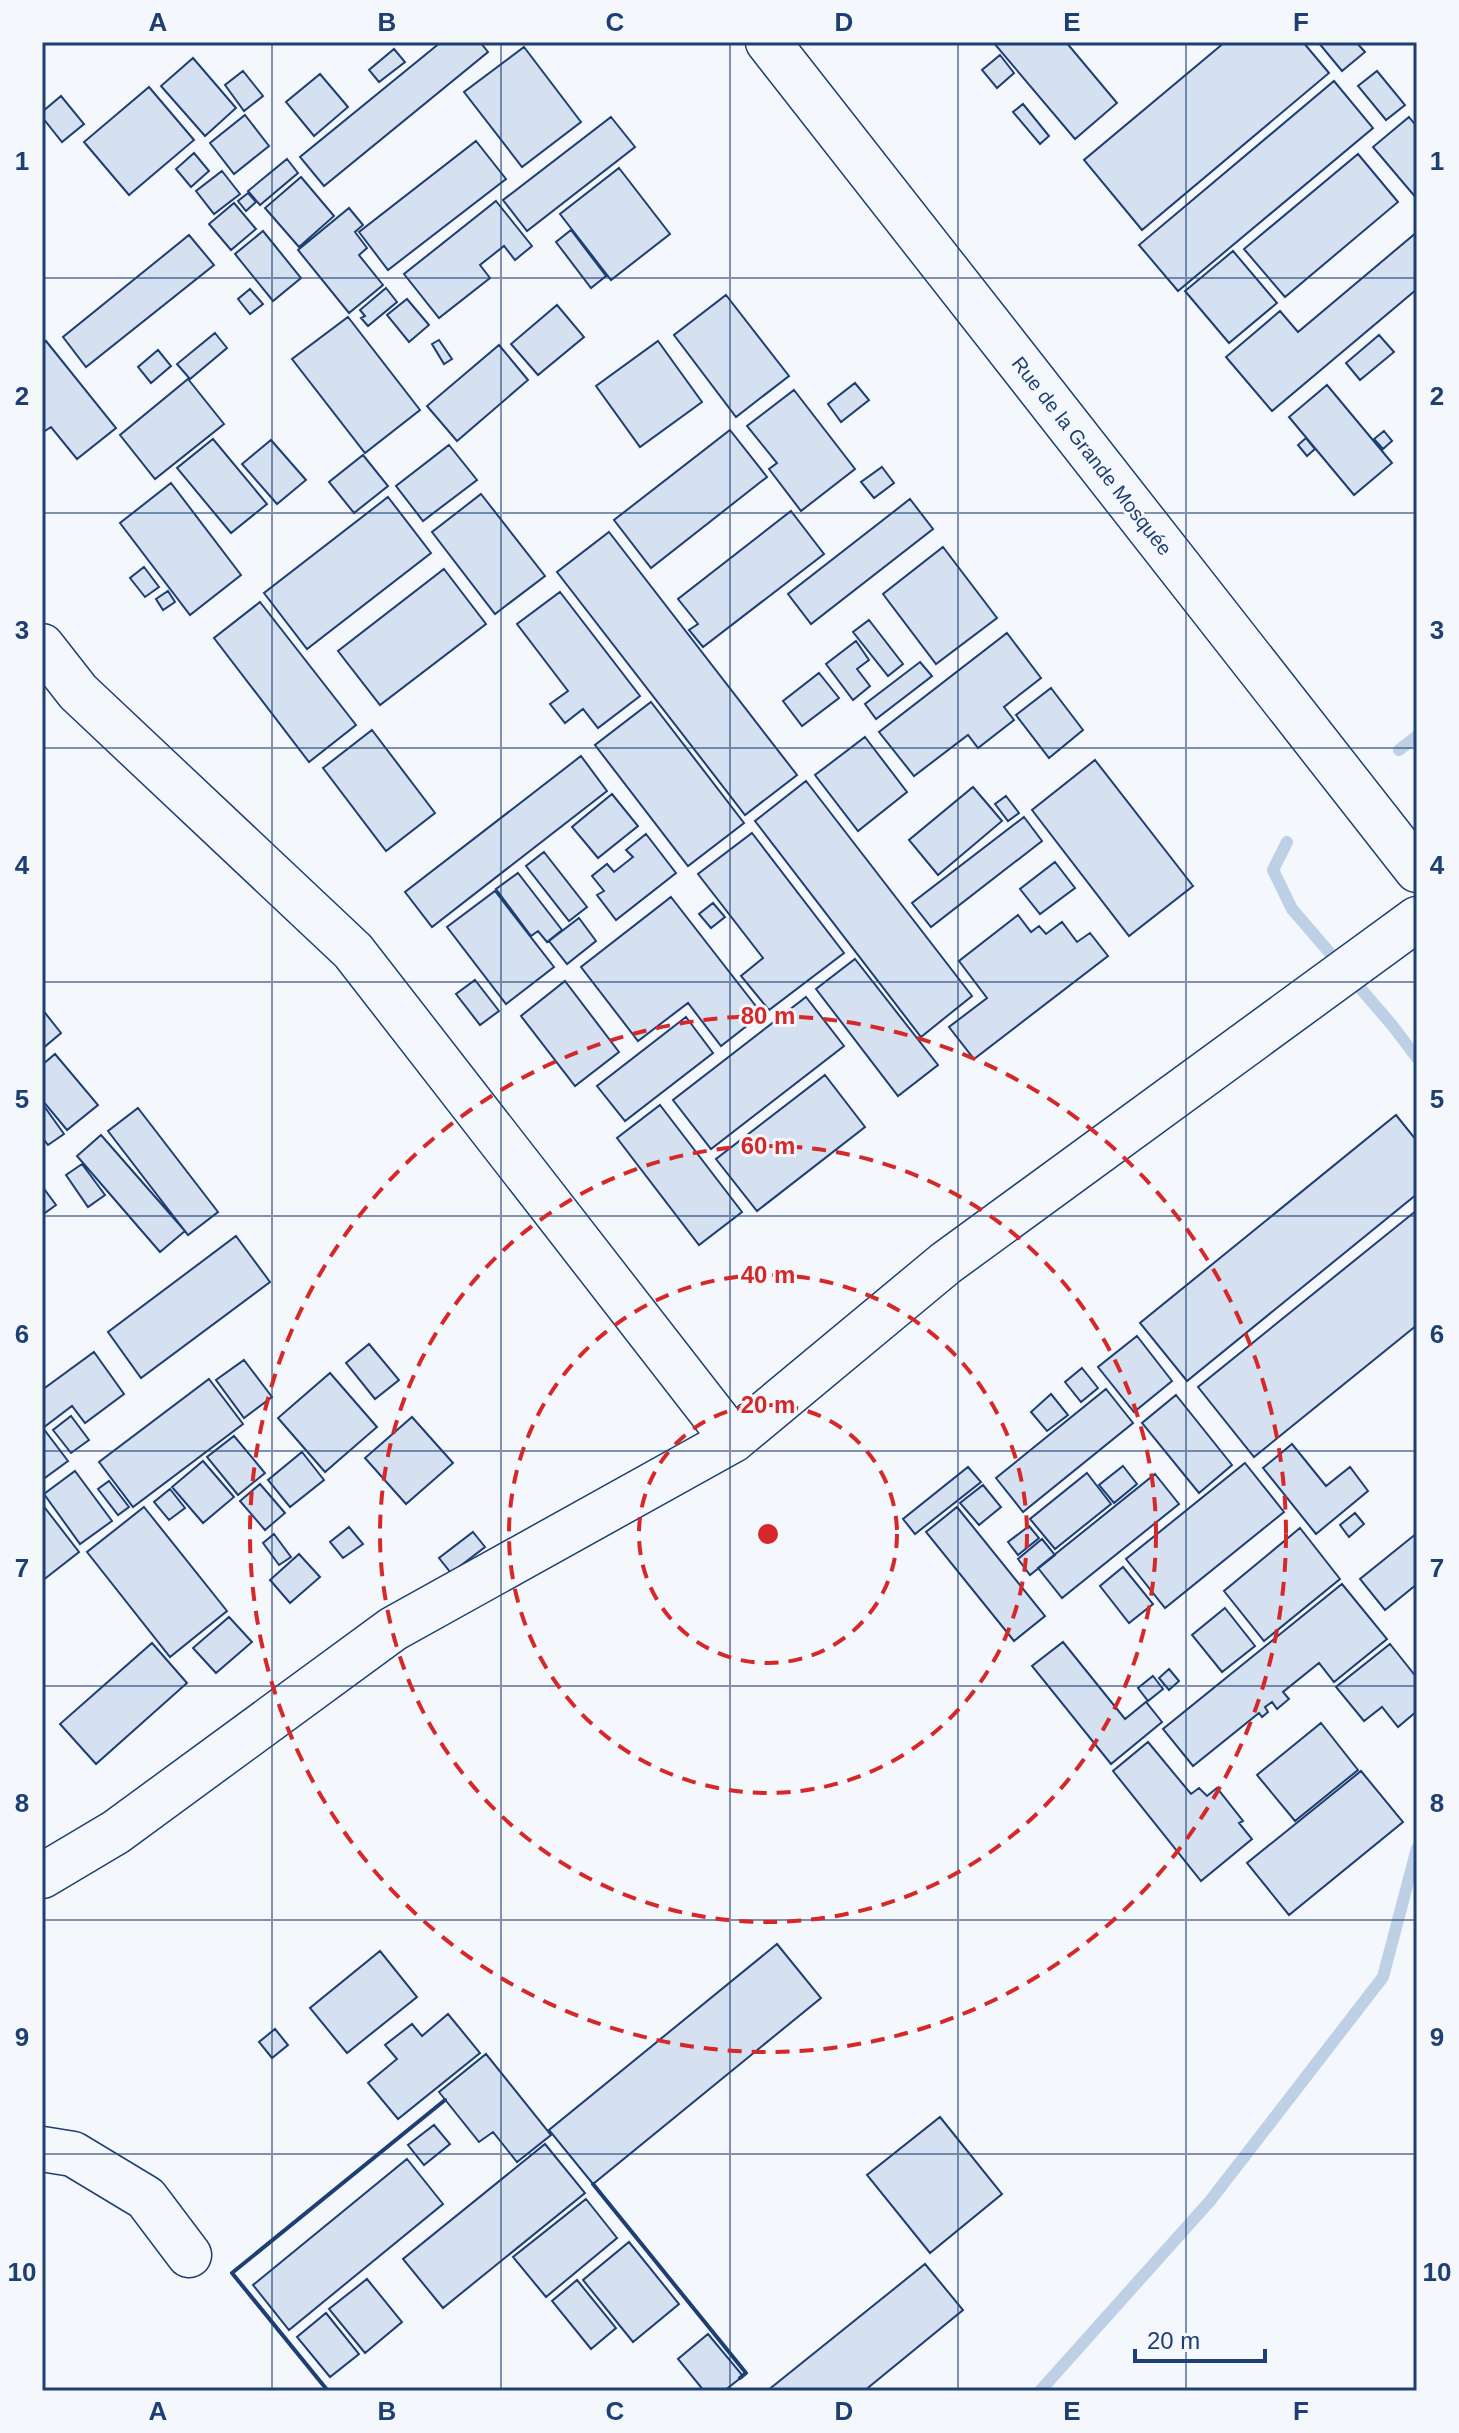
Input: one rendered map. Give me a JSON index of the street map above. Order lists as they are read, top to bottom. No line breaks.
{"streets":{"street":["Rue de la Grande Mosquée"]},"scale_bar":"20 m","grid":{"columns":["A","B","C","D","E","F"],"rows":["1","2","3","4","5","6","7","8","9","10"]},"rings":["80 m","60 m","40 m","20 m"]}
